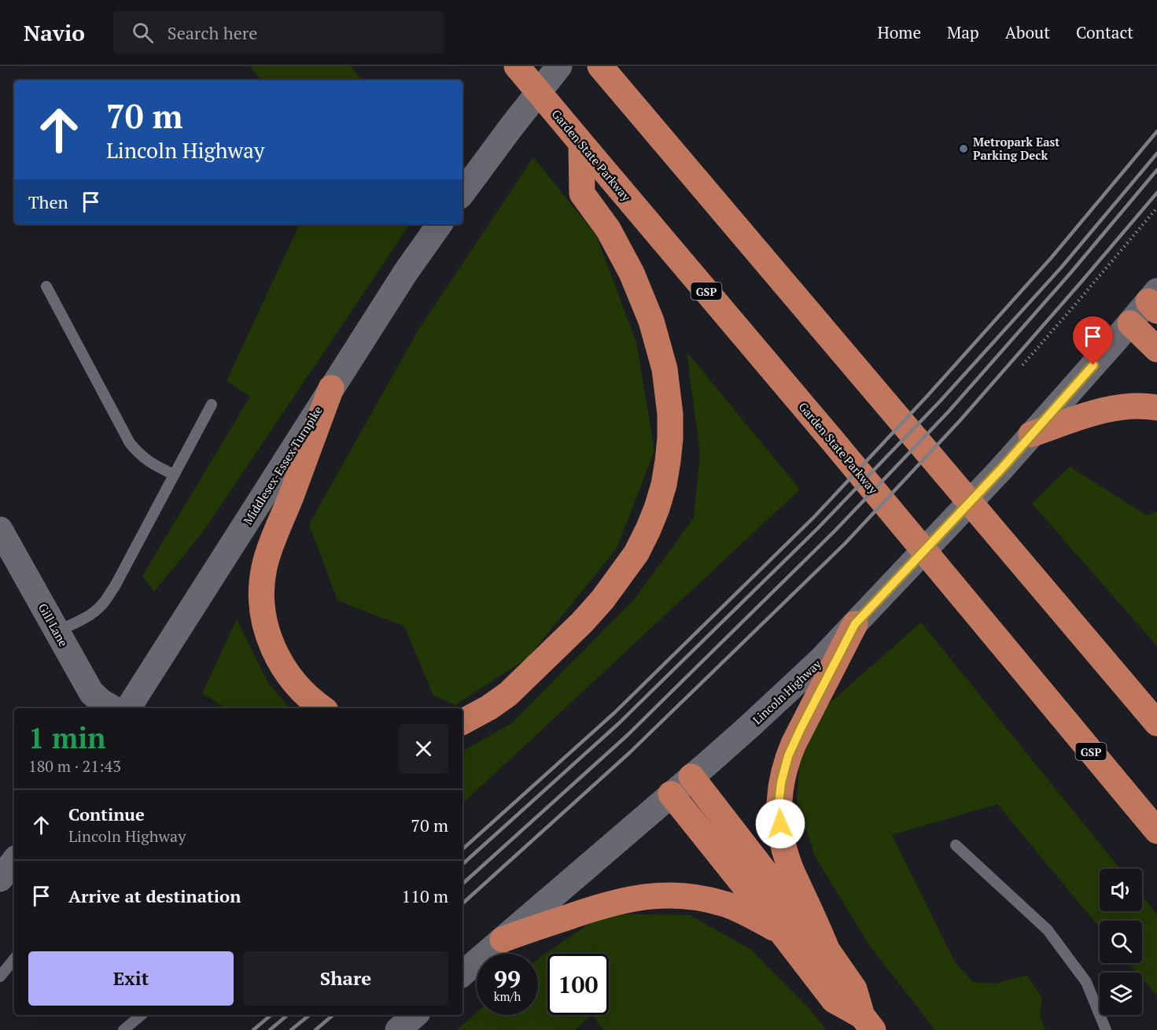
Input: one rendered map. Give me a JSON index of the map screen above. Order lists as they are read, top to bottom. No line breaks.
{"streets":{"highway":["Garden State Parkway","GSP"],"main road":["Middlesex-Essex Turnpike","Gill Lane","Lincoln Highway"]},"places":["Metropark East Parking Deck"],"page":{"header":"Navio","search":"Search here","nav":["Home","Map","About","Contact"],"turn":["70 m","Lincoln Highway"],"then":"Then","heading":["1 min","180 m · 21:43"],"list":[{"name":"Continue","note":"Lincoln Highway","value":"70 m"},{"name":"Arrive at destination","value":"110 m"}],"buttons":["Exit","Share"],"speed":"99 km/h","limit":"100"}}
